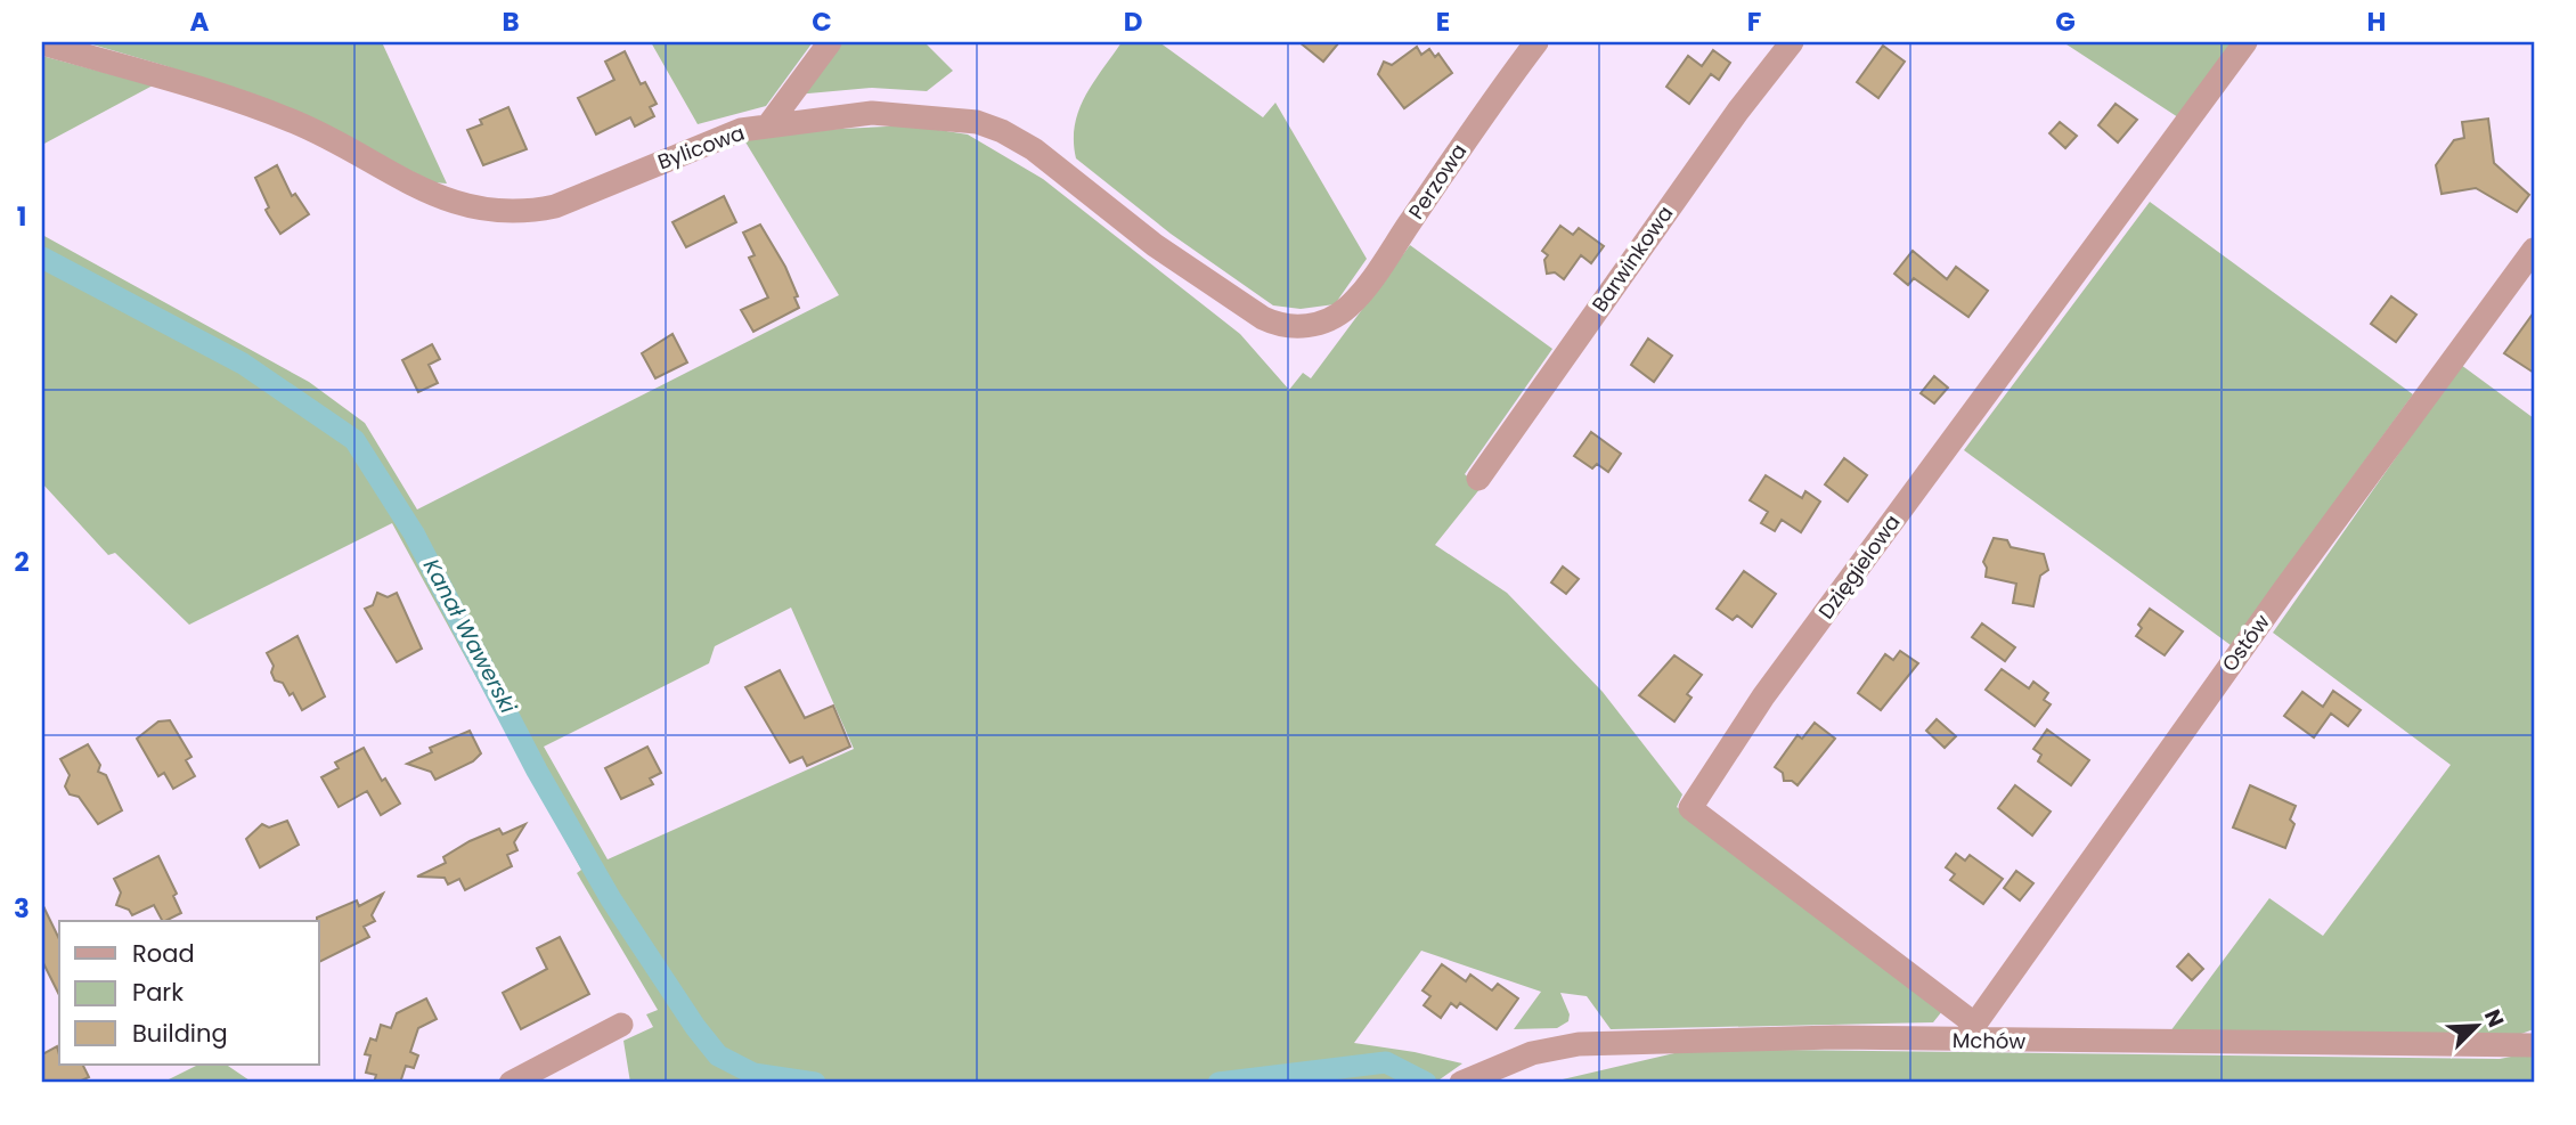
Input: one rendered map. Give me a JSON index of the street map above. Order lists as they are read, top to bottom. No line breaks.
{"streets":{"street":["Bylicowa","Perzowa","Barwinkowa","Dzięgielowa","Ostów","Mchów"]},"crossings":[["Bylicowa","Perzowa"],["Dzięgielowa","Ostów"],["Dzięgielowa","Mchów"],["Ostów","Mchów"]],"water":["Kanał Wawerski"],"legend":["Road","Park","Building"],"north":"top right","grid":{"columns":["A","B","C","D","E","F","G","H"],"rows":["1","2","3"]}}
